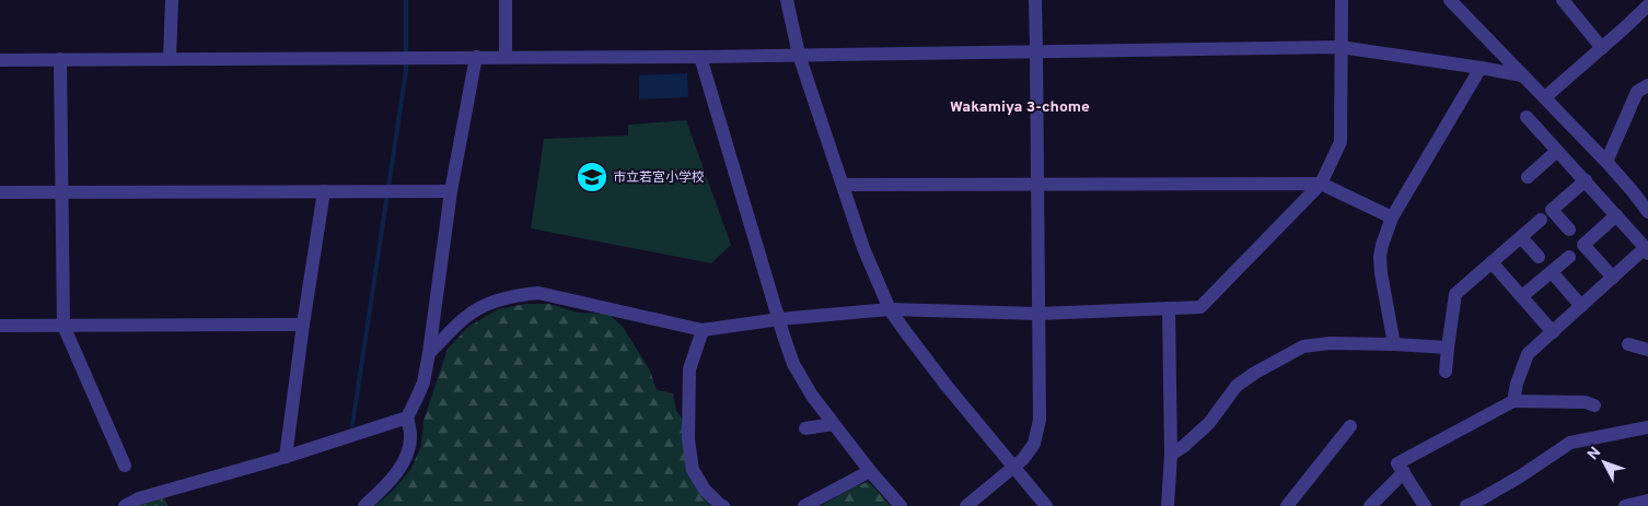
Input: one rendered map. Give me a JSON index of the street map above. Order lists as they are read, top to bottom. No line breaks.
{"districts":["Wakamiya 3-chome"],"places":{"school or university":["市立若宮小学校"]},"north":"top left"}
